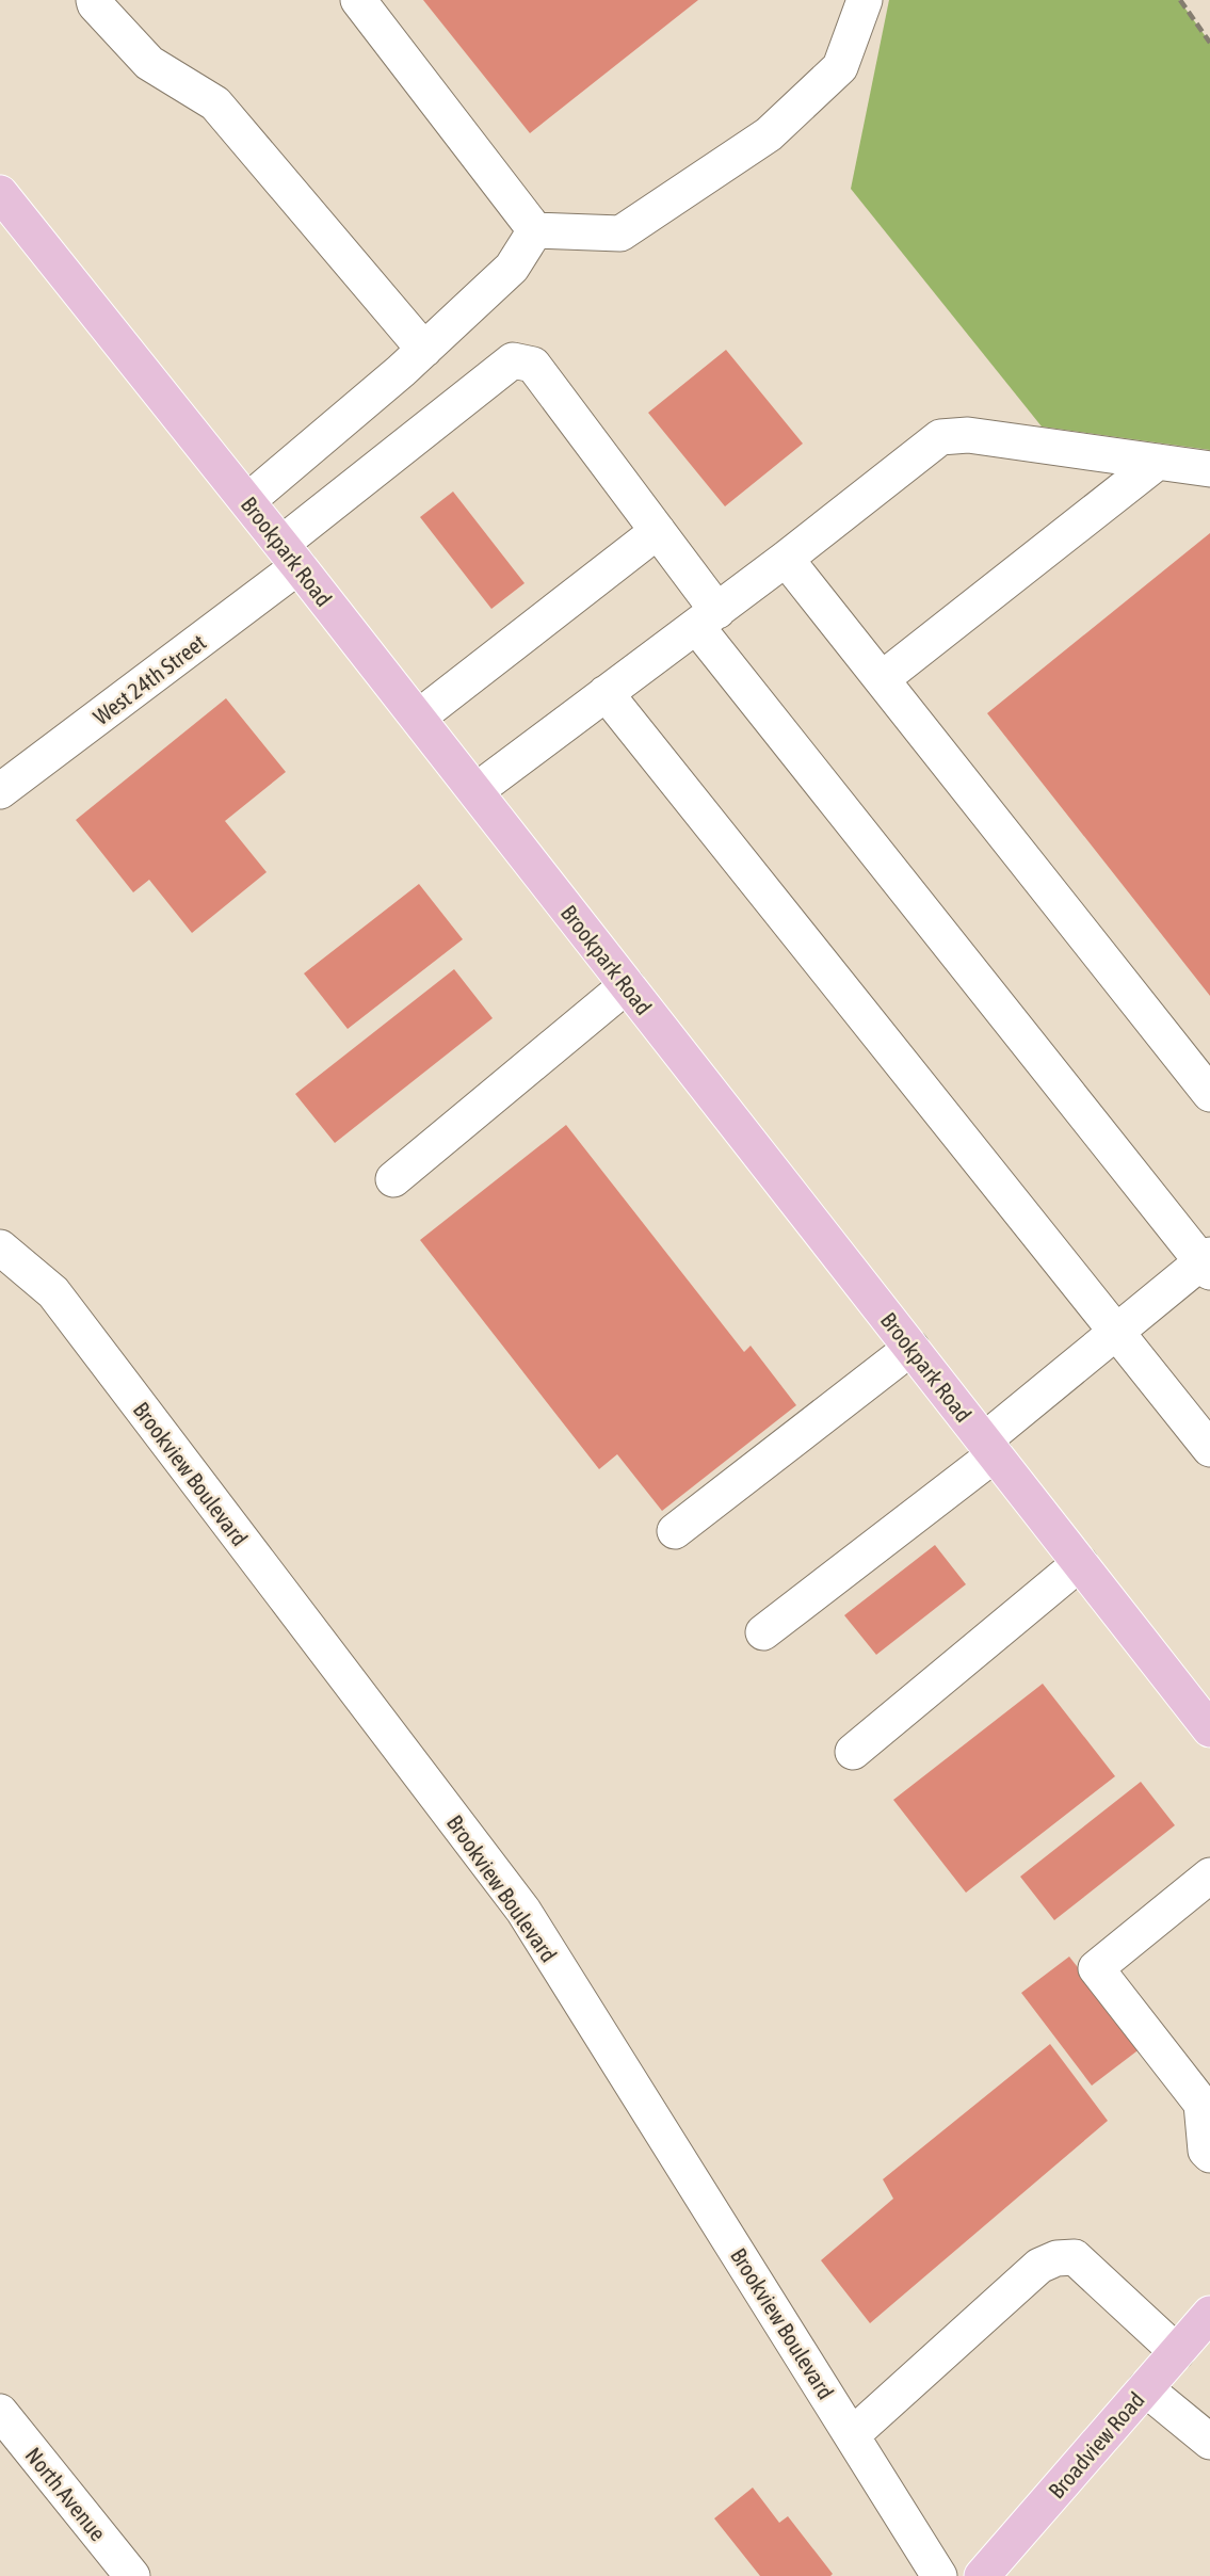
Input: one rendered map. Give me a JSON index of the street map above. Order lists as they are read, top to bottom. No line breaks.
{"streets":{"main road":["Brookpark Road","Broadview Road"],"street":["West 24th Street","Brookview Boulevard","North Avenue"]},"crossings":[["Brookpark Road","West 24th Street"]]}
